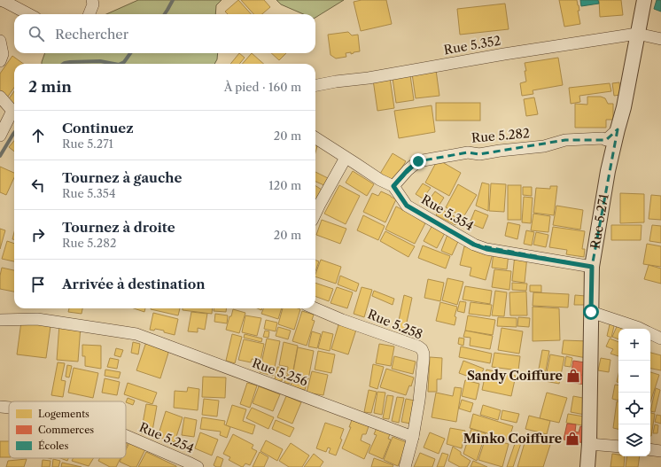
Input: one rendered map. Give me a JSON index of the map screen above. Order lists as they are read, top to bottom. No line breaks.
{"streets":{"street":["Rue 5.352","Rue 5.282","Rue 5.354","Rue 5.271","Rue 5.258","Rue 5.256","Rue 5.254"]},"crossings":[["Rue 5.352","Rue 5.271"],["Rue 5.282","Rue 5.354"],["Rue 5.282","Rue 5.271"],["Rue 5.354","Rue 5.271"],["Rue 5.258","Rue 5.256"]],"places":{"shop":["Sandy Coiffure","Minko Coiffure"]},"legend":["Logements","Commerces","Écoles"],"page":{"search":"Rechercher","heading":["2 min","À pied · 160 m"],"list":[["Continuez","Rue 5.271","20 m"],["Tournez à gauche","Rue 5.354","120 m"],["Tournez à droite","Rue 5.282","20 m"],"Arrivée à destination"],"map_buttons":["+","−"]}}
